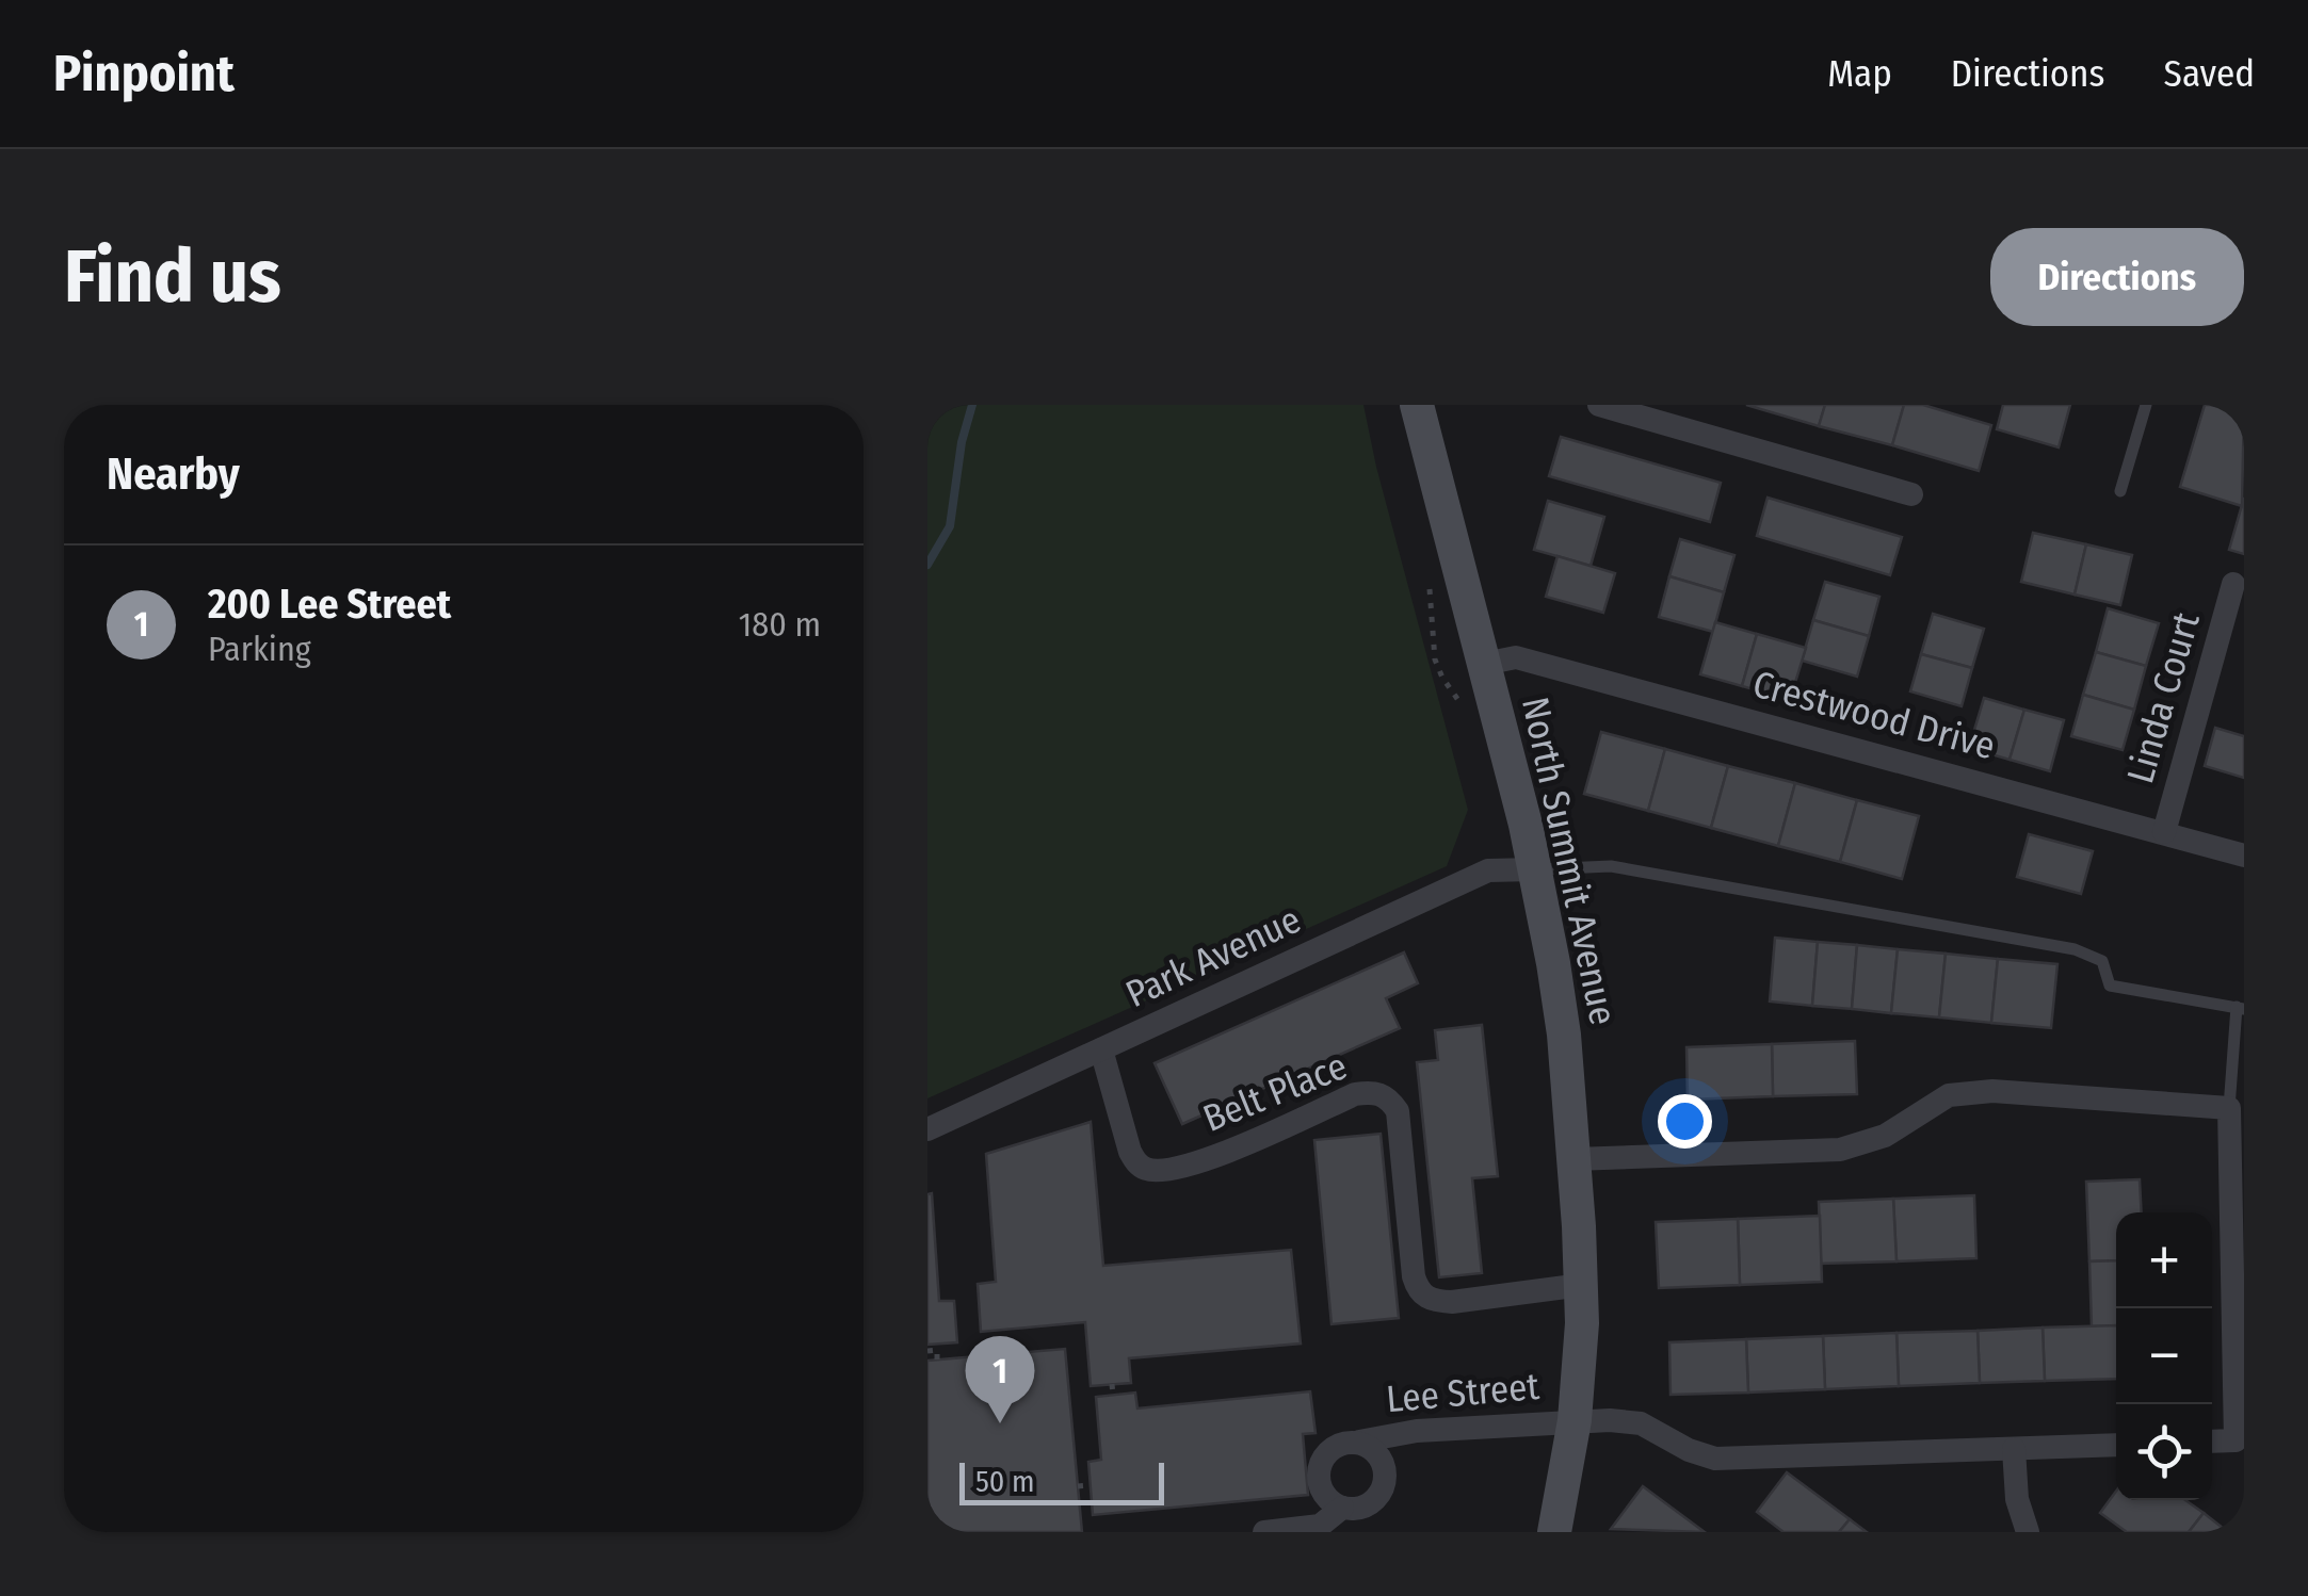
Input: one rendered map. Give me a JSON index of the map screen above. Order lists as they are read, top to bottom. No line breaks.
{"streets":{"street":["Linda Court","Crestwood Drive","North Summit Avenue","Park Avenue","Belt Place","Lee Street"]},"crossings":[["Linda Court","Crestwood Drive"],["Crestwood Drive","North Summit Avenue"],["North Summit Avenue","Park Avenue"],["North Summit Avenue","Belt Place"],["North Summit Avenue","Lee Street"],["Park Avenue","Belt Place"]],"scale_bar":"50 m","page":{"header":"Pinpoint","nav":["Map","Directions","Saved"],"buttons":"Directions","title":"Find us","heading":"Nearby","list":[{"mark":"1","name":"200 Lee Street","note":"Parking","value":"180 m"}],"map_buttons":["+","−"],"pins":"1","scale":"50 m"}}
